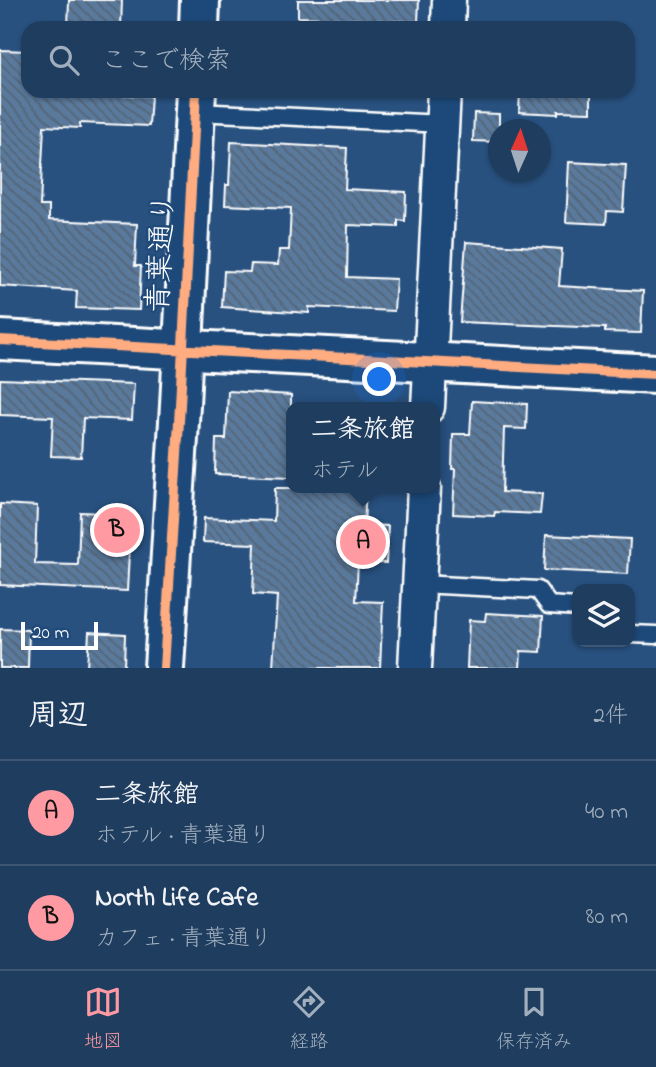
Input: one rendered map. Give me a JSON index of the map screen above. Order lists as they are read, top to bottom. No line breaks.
{"streets":{"street":["青葉通り"]},"scale_bar":"20 m","north":"top","page":{"search":"ここで検索","popup":["二条旅館","ホテル"],"pins":["B","A"],"scale":"20 m","heading":["周辺","2件"],"list":[{"mark":"A","name":"二条旅館","note":"ホテル · 青葉通り","value":"40 m"},{"mark":"B","name":"North Life Cafe","note":"カフェ · 青葉通り","value":"80 m"}],"nav":["地図","経路","保存済み"]}}
